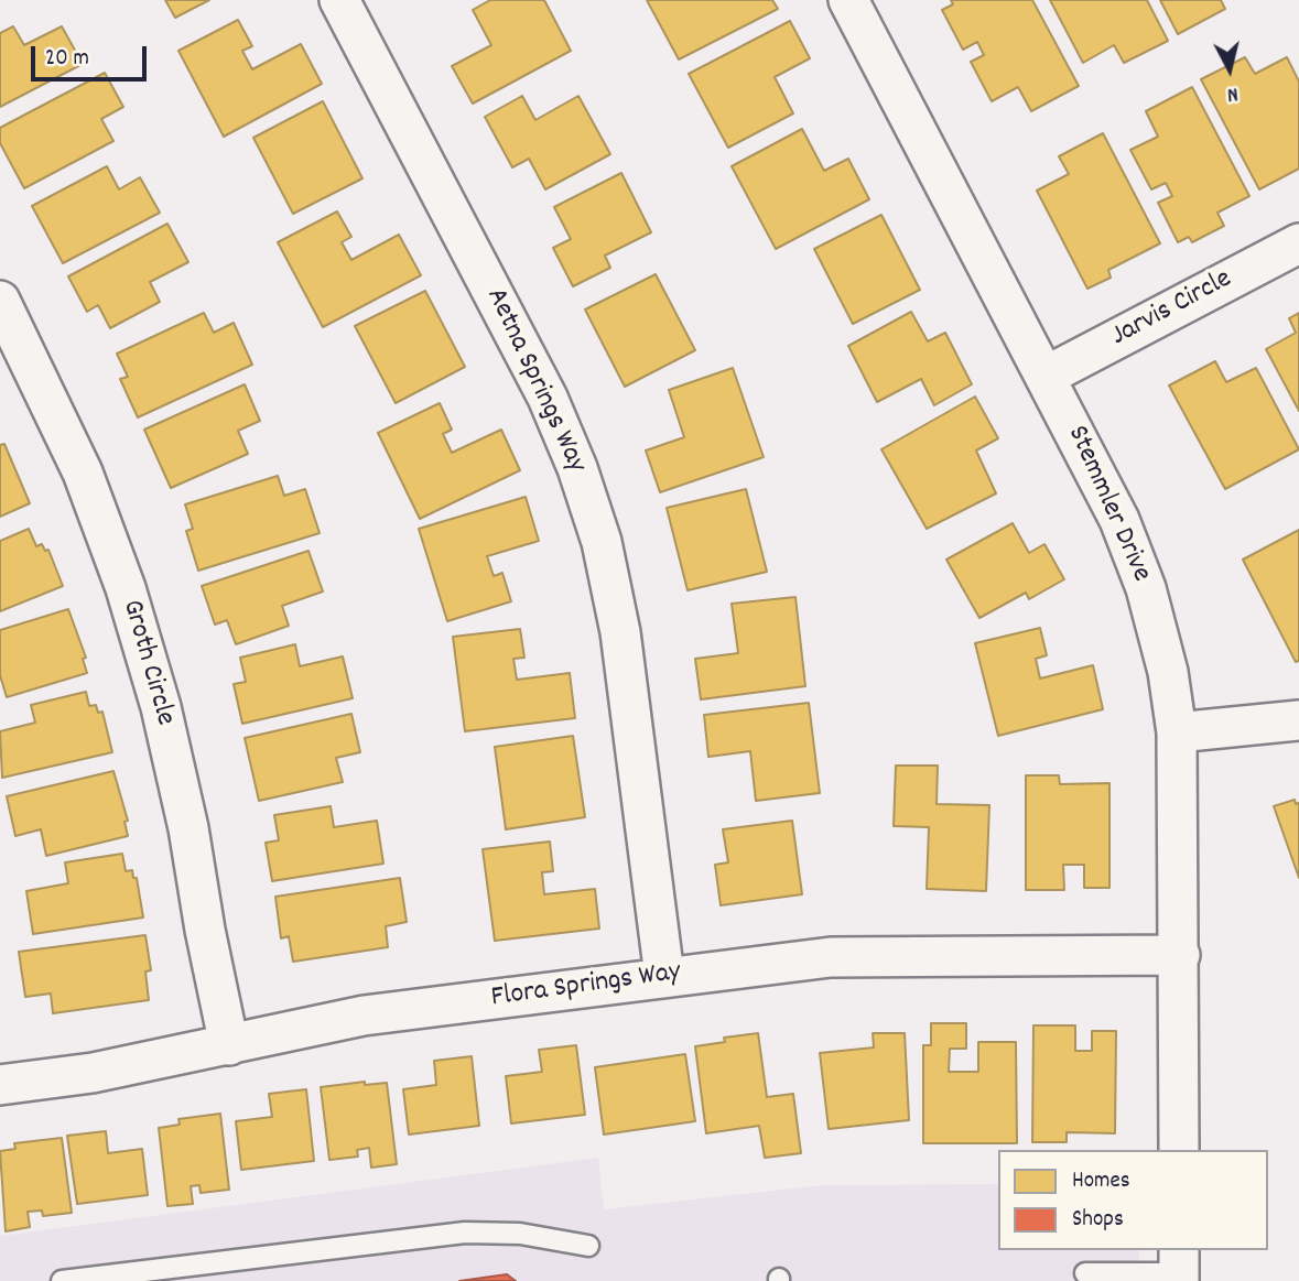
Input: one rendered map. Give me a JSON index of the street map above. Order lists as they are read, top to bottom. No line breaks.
{"streets":{"street":["Jarvis Circle","Aetna Springs Way","Stemmler Drive","Groth Circle","Flora Springs Way"]},"crossings":[["Jarvis Circle","Stemmler Drive"],["Aetna Springs Way","Flora Springs Way"],["Stemmler Drive","Flora Springs Way"],["Groth Circle","Flora Springs Way"]],"legend":["Homes","Shops"],"scale_bar":"20 m","north":"bottom"}
